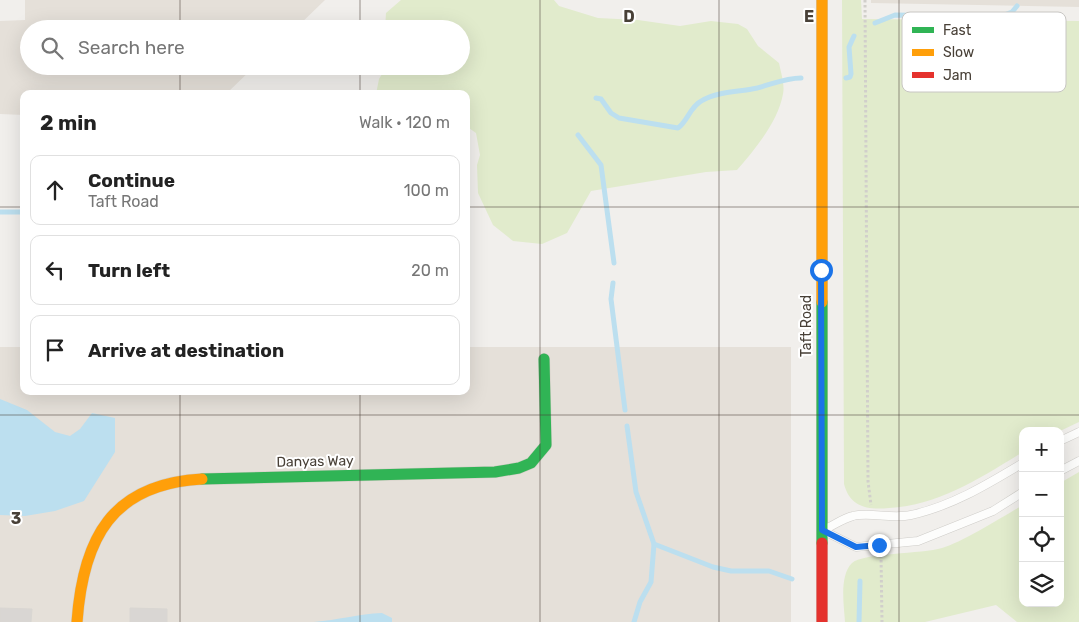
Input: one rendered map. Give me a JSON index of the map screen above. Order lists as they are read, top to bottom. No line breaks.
{"streets":{"street":["Taft Road","Danyas Way"]},"legend":["Fast","Slow","Jam"],"page":{"search":"Search here","heading":["2 min","Walk · 120 m"],"list":[["Continue","Taft Road","100 m"],["Turn left","20 m"],"Arrive at destination"],"map_buttons":["+","−"]},"grid":{"columns":["D","E"],"rows":["3"]}}
